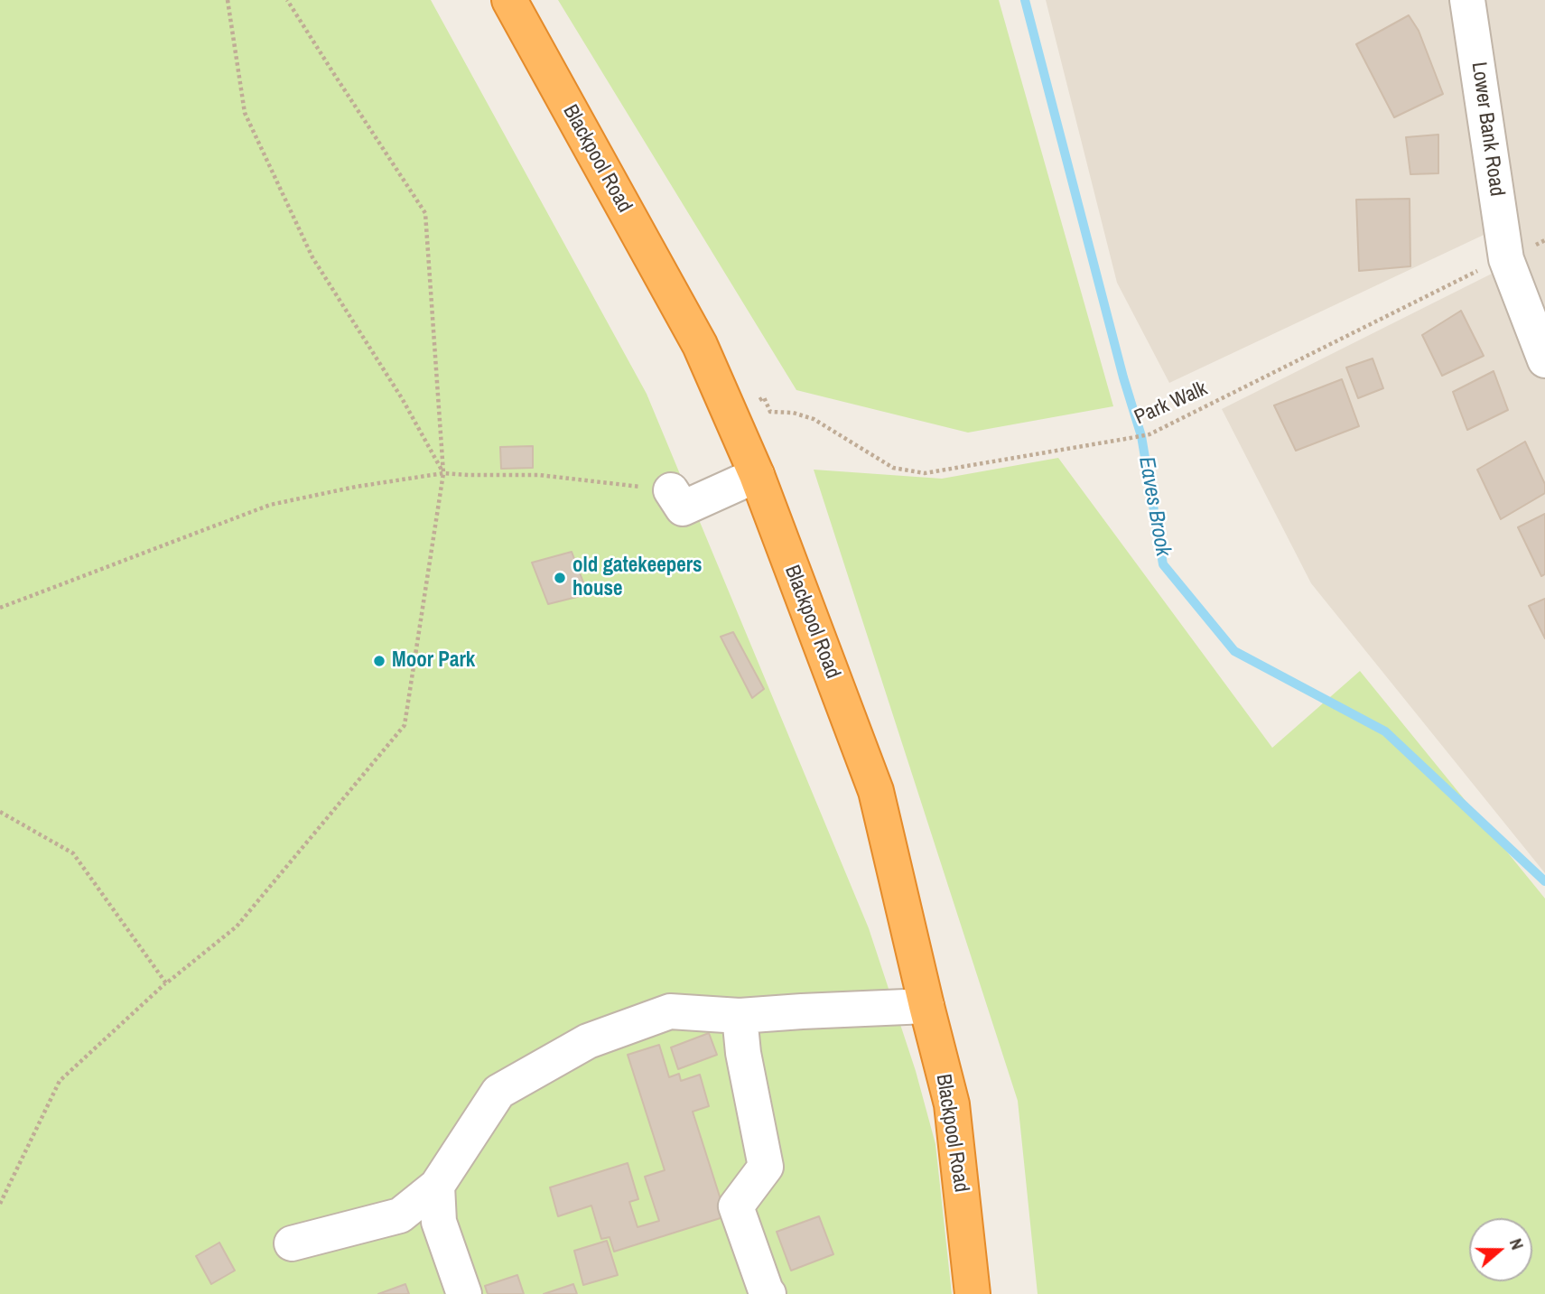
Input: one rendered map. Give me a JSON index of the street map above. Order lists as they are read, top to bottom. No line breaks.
{"streets":{"highway":["Blackpool Road"],"street":["Lower Bank Road"],"path":["Park Walk"]},"crossings":[["Lower Bank Road","Park Walk"]],"water":["Eaves Brook"],"places":["old gatekeepers house","Moor Park"],"north":"right"}
